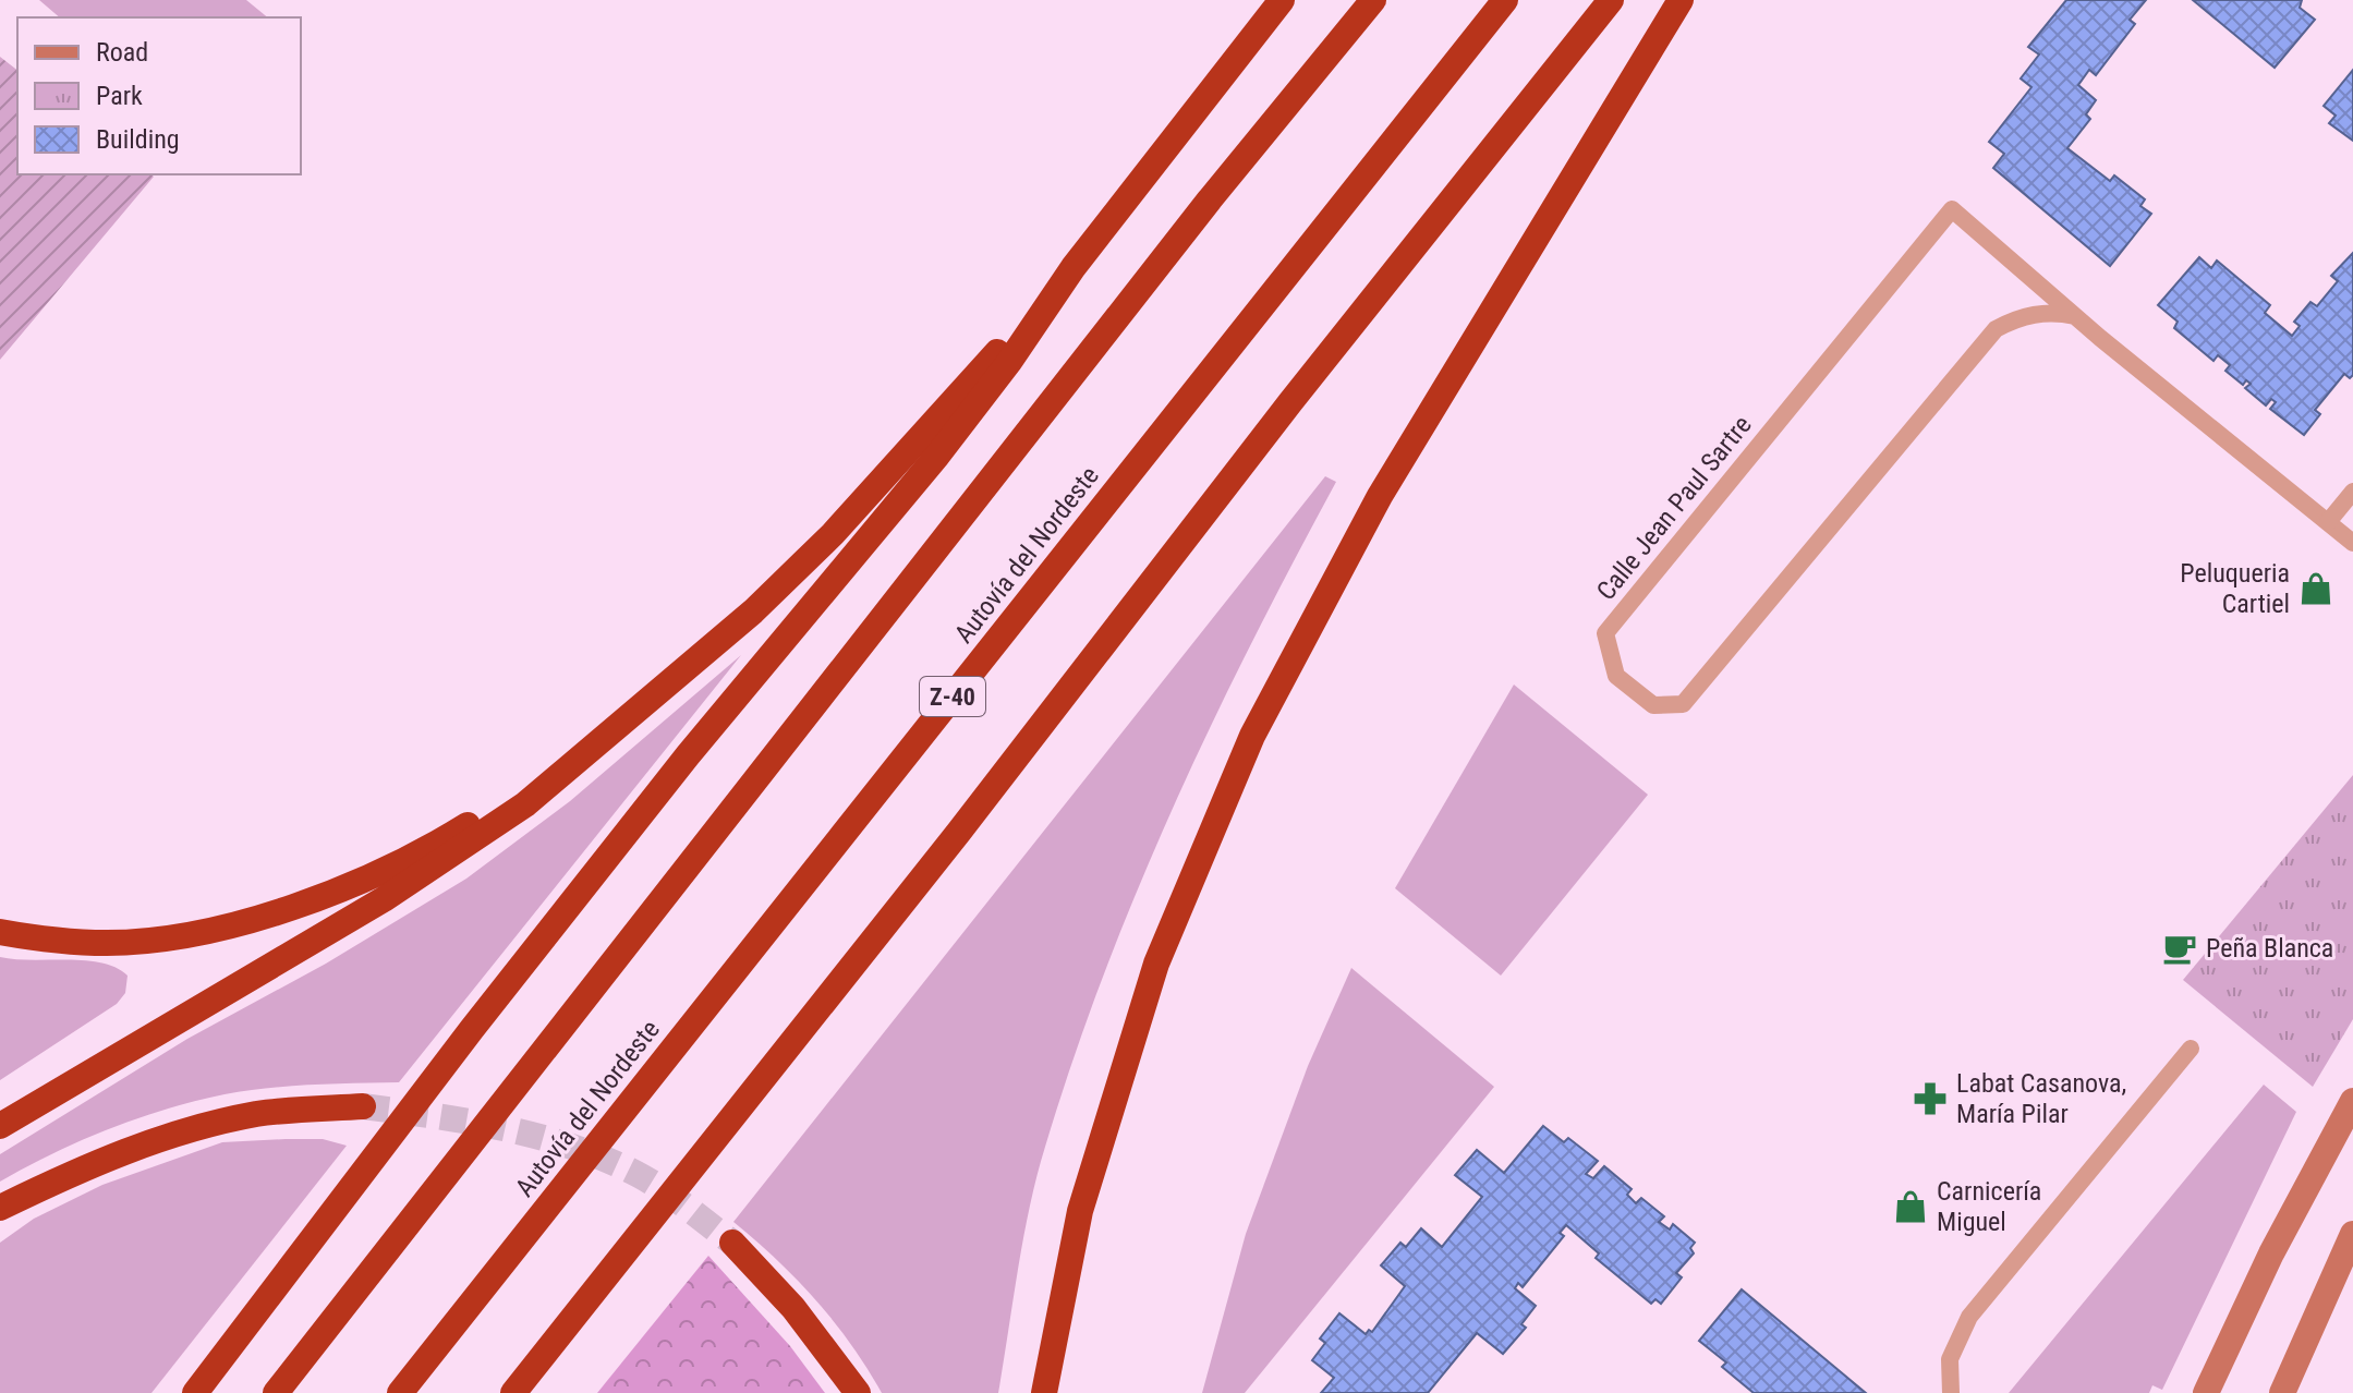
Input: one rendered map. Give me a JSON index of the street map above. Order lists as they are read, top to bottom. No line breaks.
{"streets":{"highway":["Autovía del Nordeste","Z-40"],"lane":["Calle Jean Paul Sartre"]},"places":{"shop":["Peluqueria Cartiel","Carnicería Miguel"],"cafe":["Peña Blanca"],"pharmacy":["Labat Casanova, María Pilar"]},"legend":["Road","Park","Building"]}
